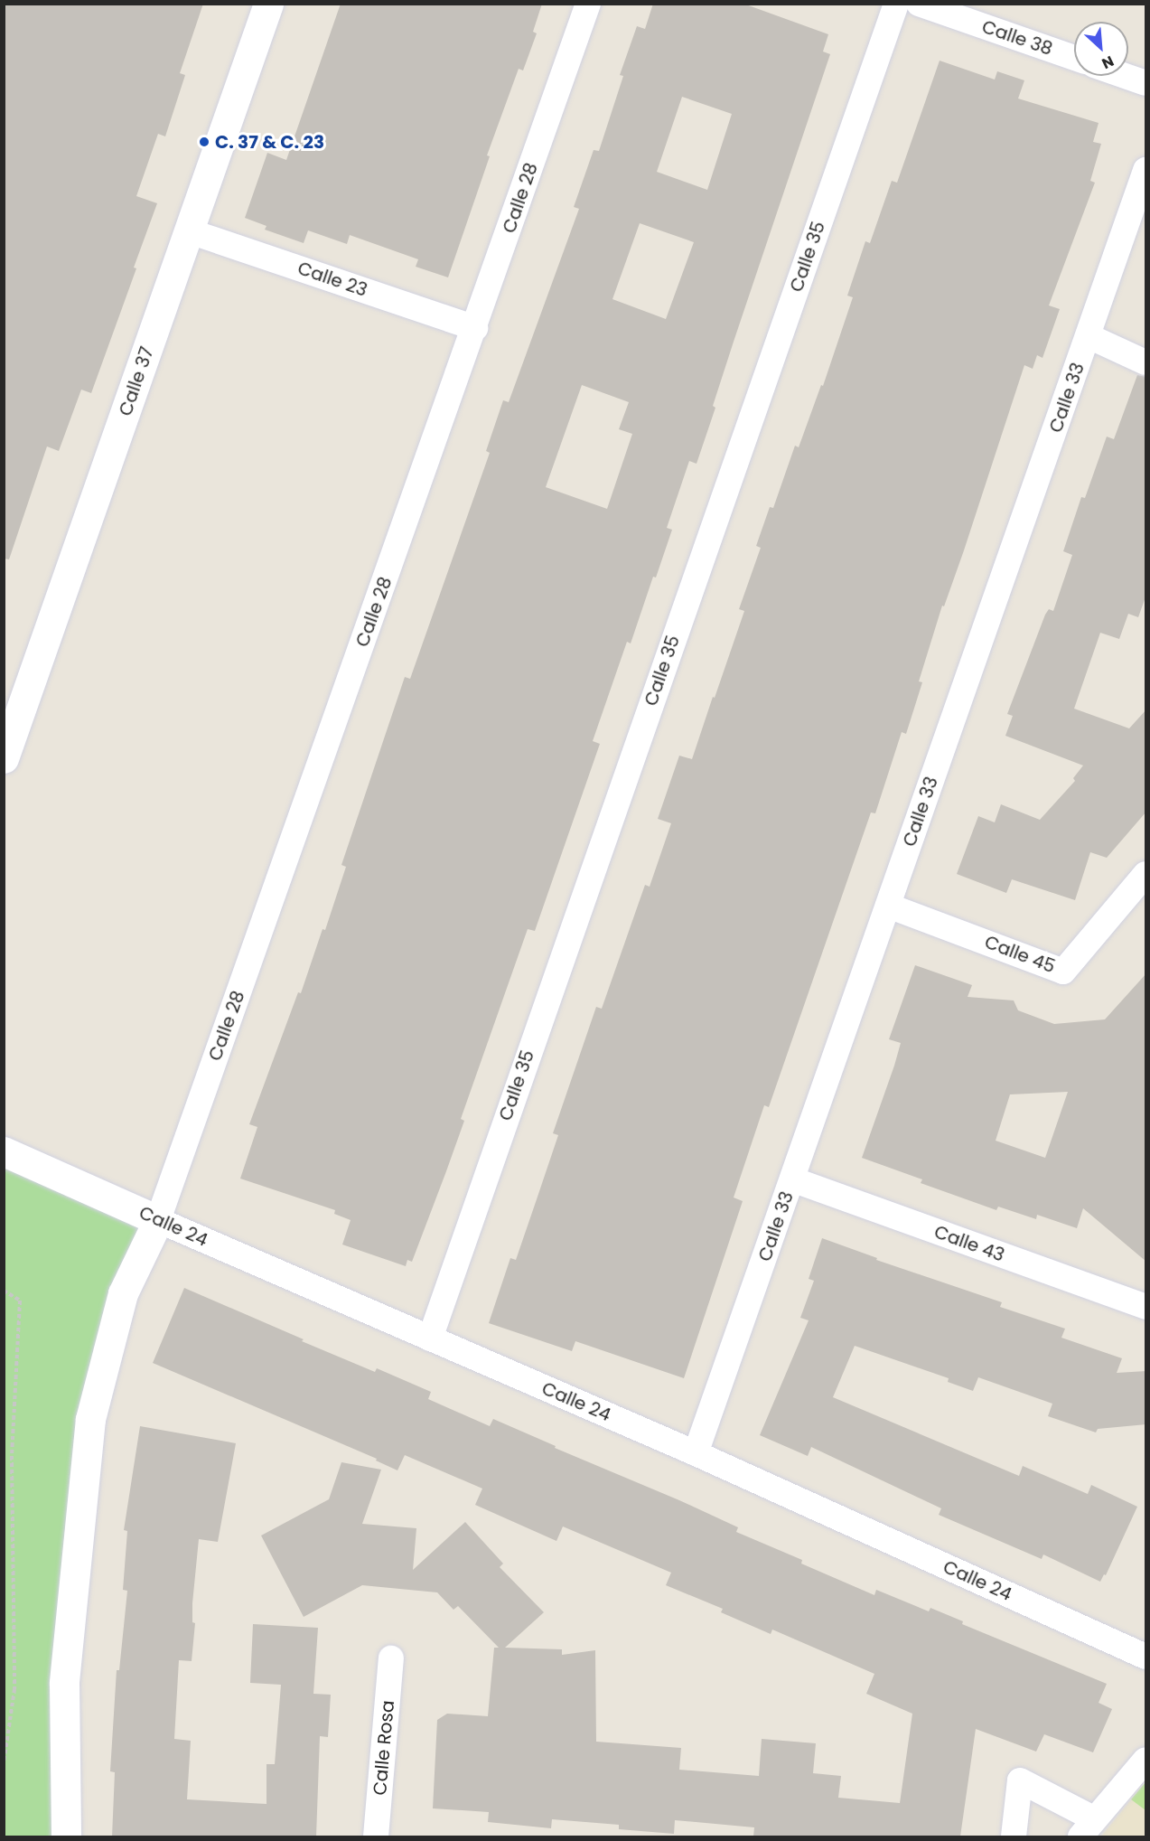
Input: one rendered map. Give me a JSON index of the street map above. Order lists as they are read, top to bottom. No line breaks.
{"streets":{"street":["Calle 38","Calle 28","Calle 35","Calle 23","Calle 37","Calle 33","Calle 45","Calle 24","Calle 43","Calle Rosa"]},"crossings":[["Calle 28","Calle 23"],["Calle 28","Calle 24"],["Calle 35","Calle 24"],["Calle 23","Calle 37"],["Calle 33","Calle 45"],["Calle 33","Calle 24"],["Calle 33","Calle 43"]],"places":["C. 37 & C. 23"],"north":"bottom right"}
